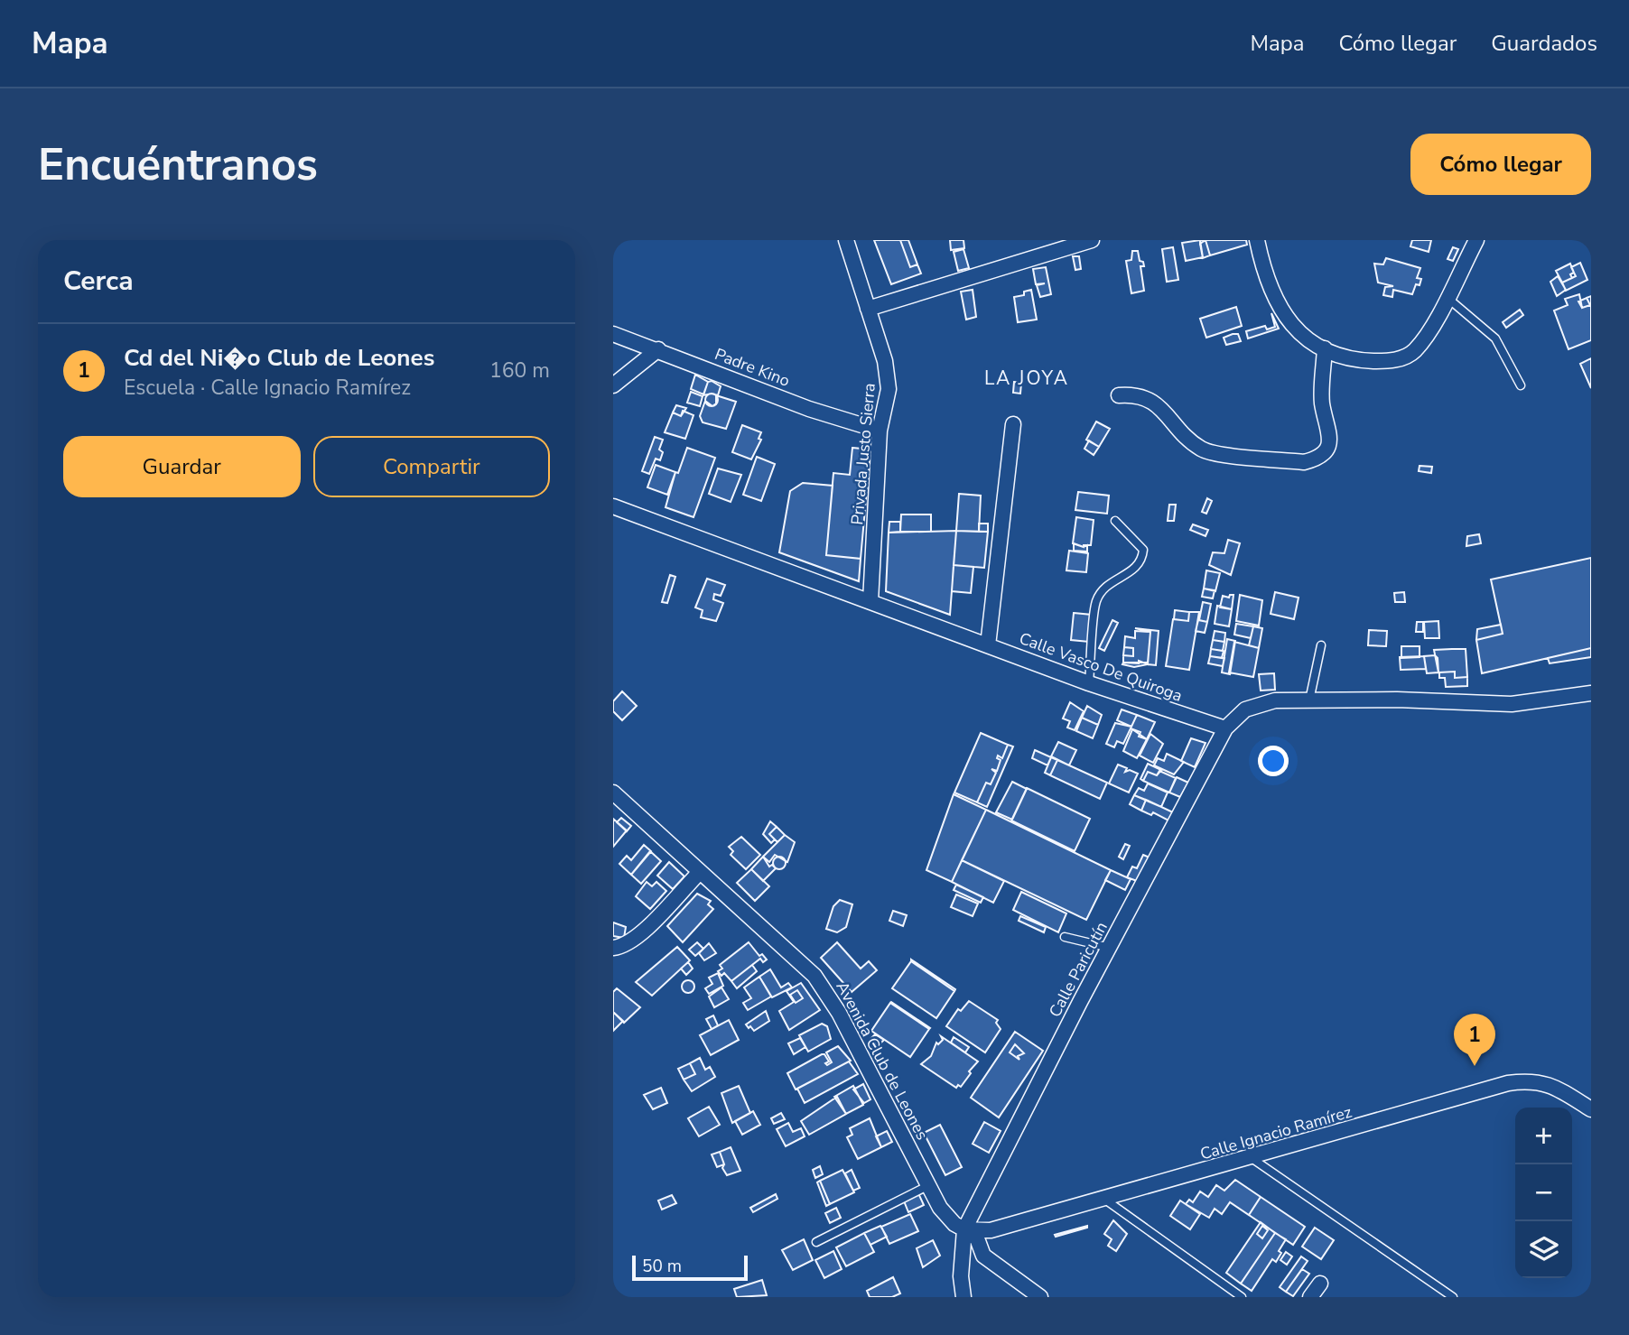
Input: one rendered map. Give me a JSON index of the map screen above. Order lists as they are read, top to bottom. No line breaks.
{"streets":{"street":["Padre Kino","Privada Justo Sierra","Calle Vasco De Quiroga","Calle Paricutín","Avenida Club de Leones","Calle Ignacio Ramírez"]},"crossings":[["Padre Kino","Privada Justo Sierra"],["Privada Justo Sierra","Calle Vasco De Quiroga"],["Calle Vasco De Quiroga","Calle Paricutín"],["Calle Paricutín","Avenida Club de Leones"],["Calle Paricutín","Calle Ignacio Ramírez"],["Avenida Club de Leones","Calle Ignacio Ramírez"]],"districts":["LA JOYA"],"scale_bar":"50 m","page":{"header":"Mapa","nav":["Mapa","Cómo llegar","Guardados"],"buttons":["Cómo llegar",["Guardar","Compartir"]],"title":"Encuéntranos","heading":"Cerca","list":[{"mark":"1","name":"Cd del Ni�o Club de Leones","note":"Escuela · Calle Ignacio Ramírez","value":"160 m"}],"pins":"1","map_buttons":["+","−"],"scale":"50 m"}}
